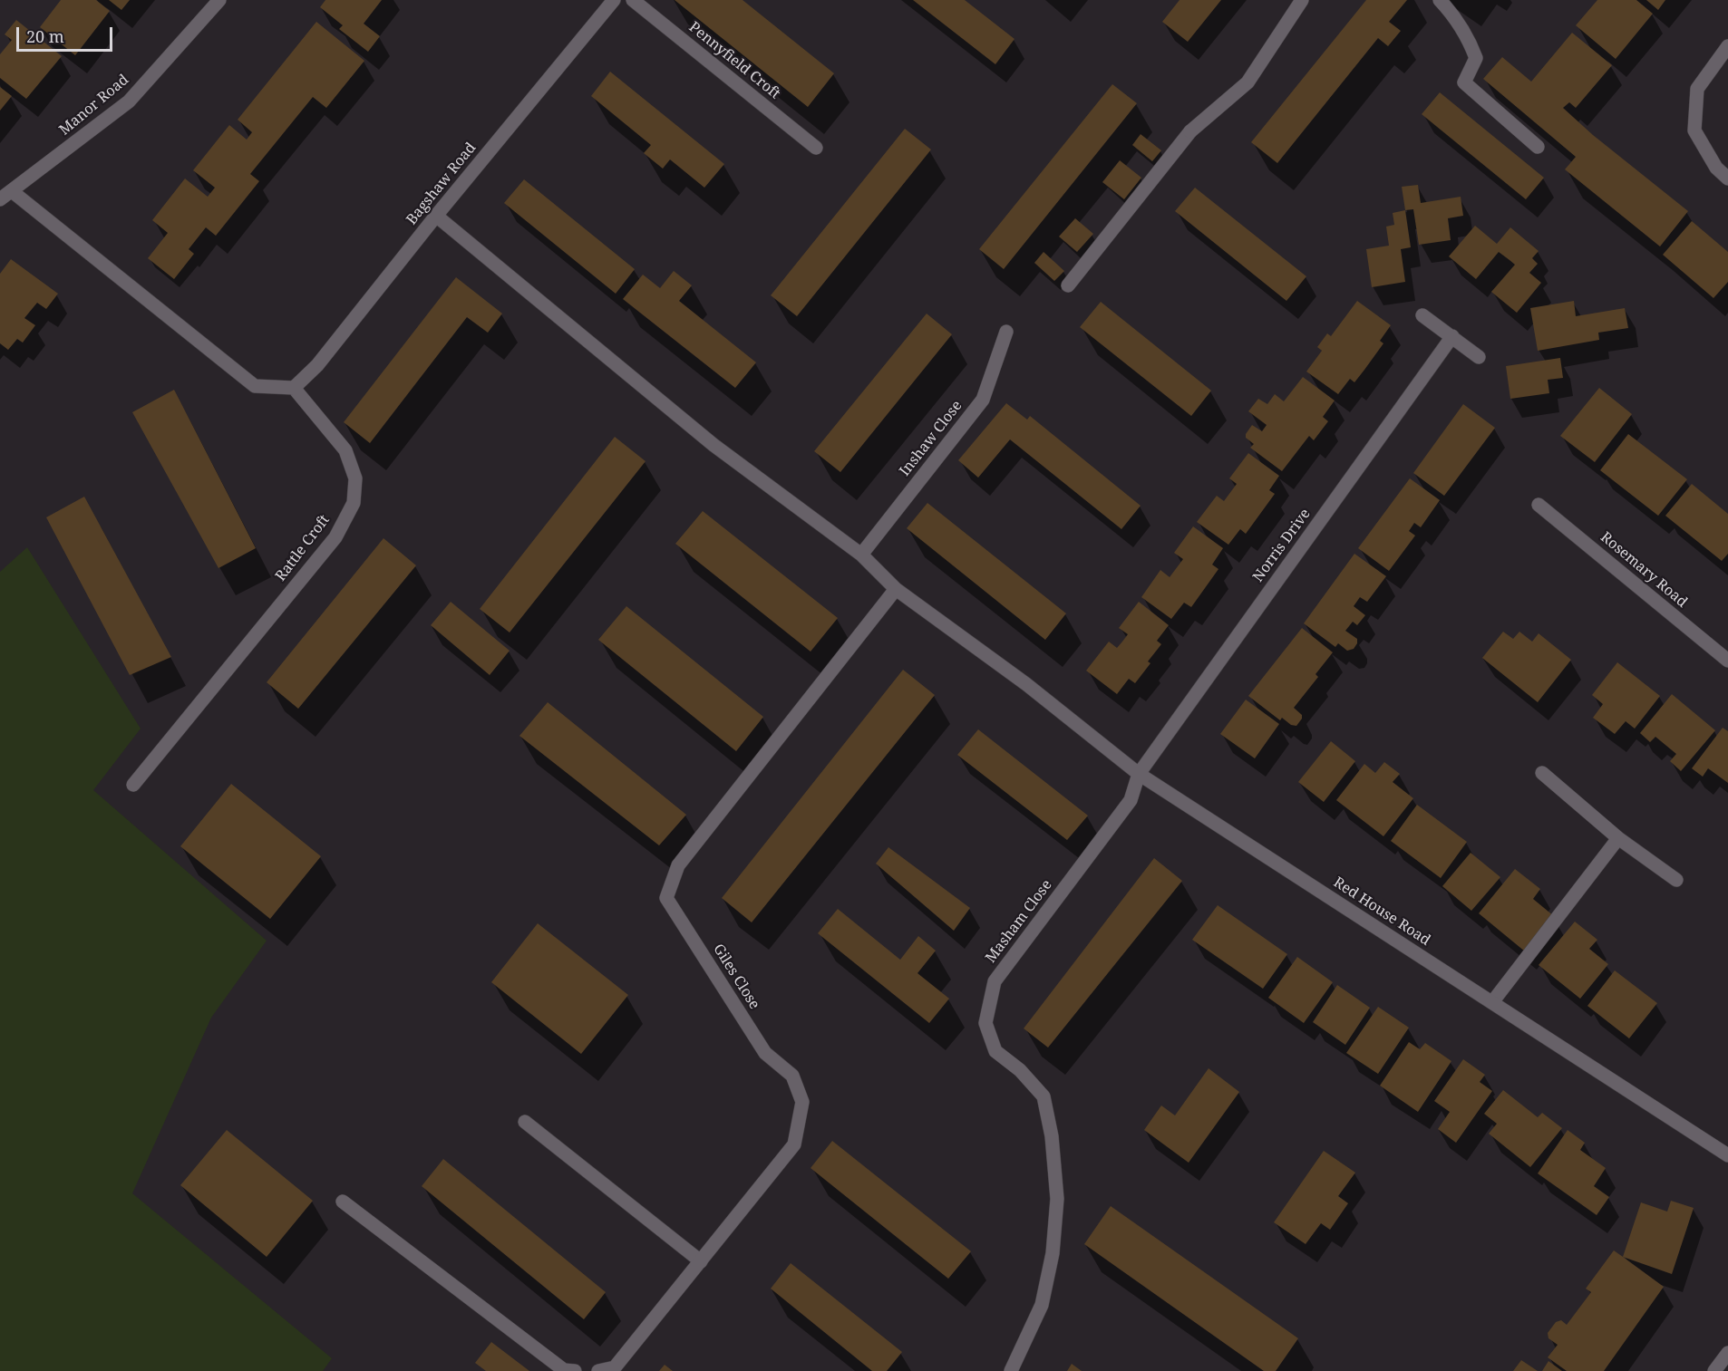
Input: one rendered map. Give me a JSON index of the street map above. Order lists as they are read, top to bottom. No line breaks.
{"streets":{"street":["Pennyfield Croft","Manor Road","Bagshaw Road","Inshaw Close","Norris Drive","Rattle Croft","Rosemary Road","Red House Road","Masham Close","Giles Close"]},"crossings":[["Bagshaw Road","Rattle Croft"],["Bagshaw Road","Red House Road"],["Inshaw Close","Red House Road"],["Norris Drive","Red House Road"],["Norris Drive","Masham Close"],["Red House Road","Masham Close"],["Red House Road","Giles Close"]],"scale_bar":"20 m"}
